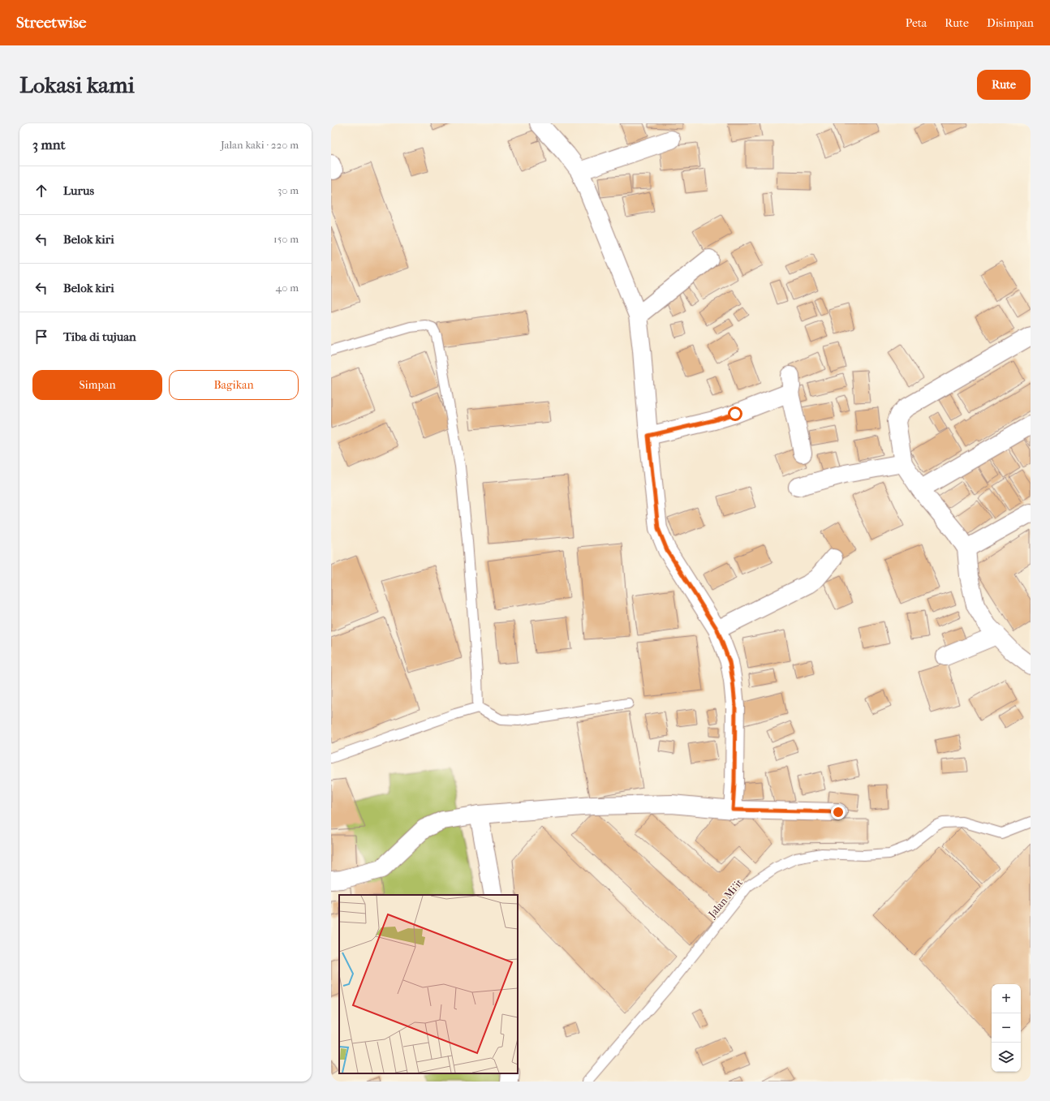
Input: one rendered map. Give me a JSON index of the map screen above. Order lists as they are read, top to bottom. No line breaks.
{"streets":{"lane":["Jalan Mi'it"]},"page":{"header":"Streetwise","nav":["Peta","Rute","Disimpan"],"buttons":["Rute",["Simpan","Bagikan"]],"title":"Lokasi kami","heading":["3 mnt","Jalan kaki · 220 m"],"list":[["Lurus","30 m"],["Belok kiri","150 m"],["Belok kiri","40 m"],"Tiba di tujuan"],"map_buttons":["+","−"]}}
